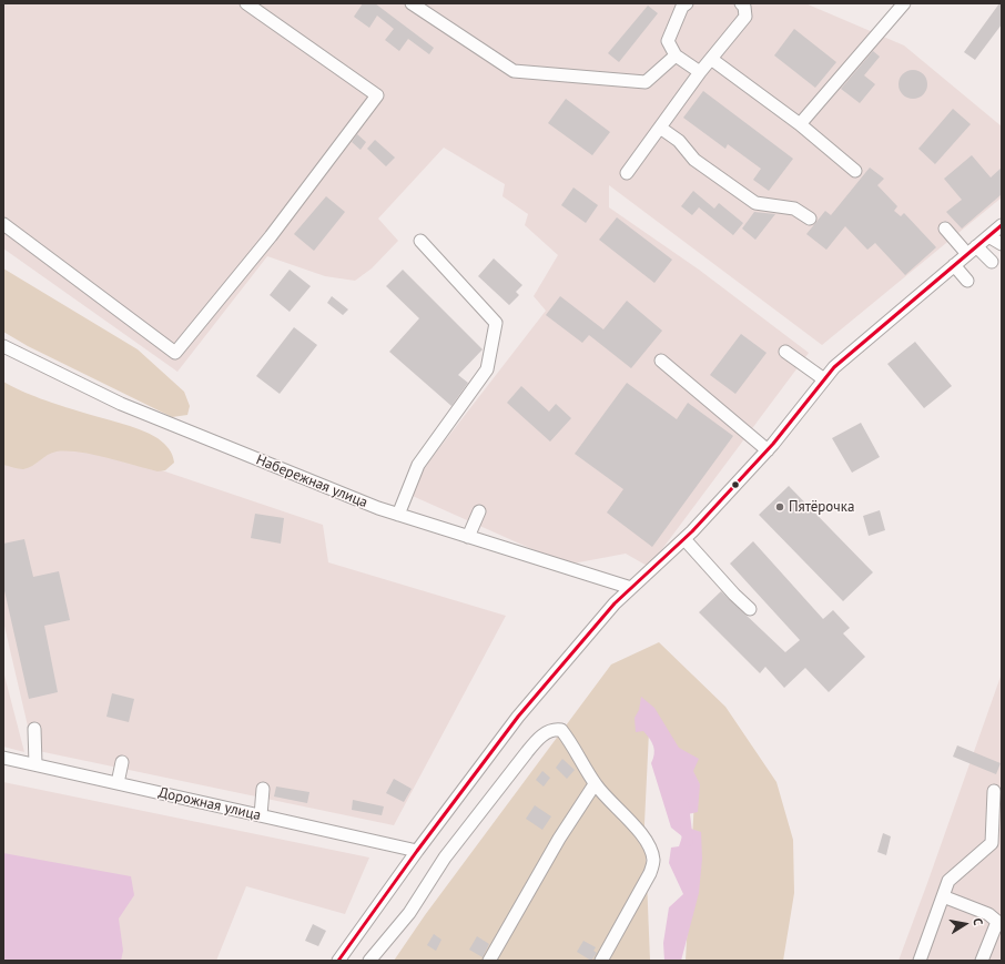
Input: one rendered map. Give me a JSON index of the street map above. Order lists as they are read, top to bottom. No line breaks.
{"streets":{"street":["Набережная улица","Дорожная улица"]},"places":["Пятёрочка"],"north":"right"}
